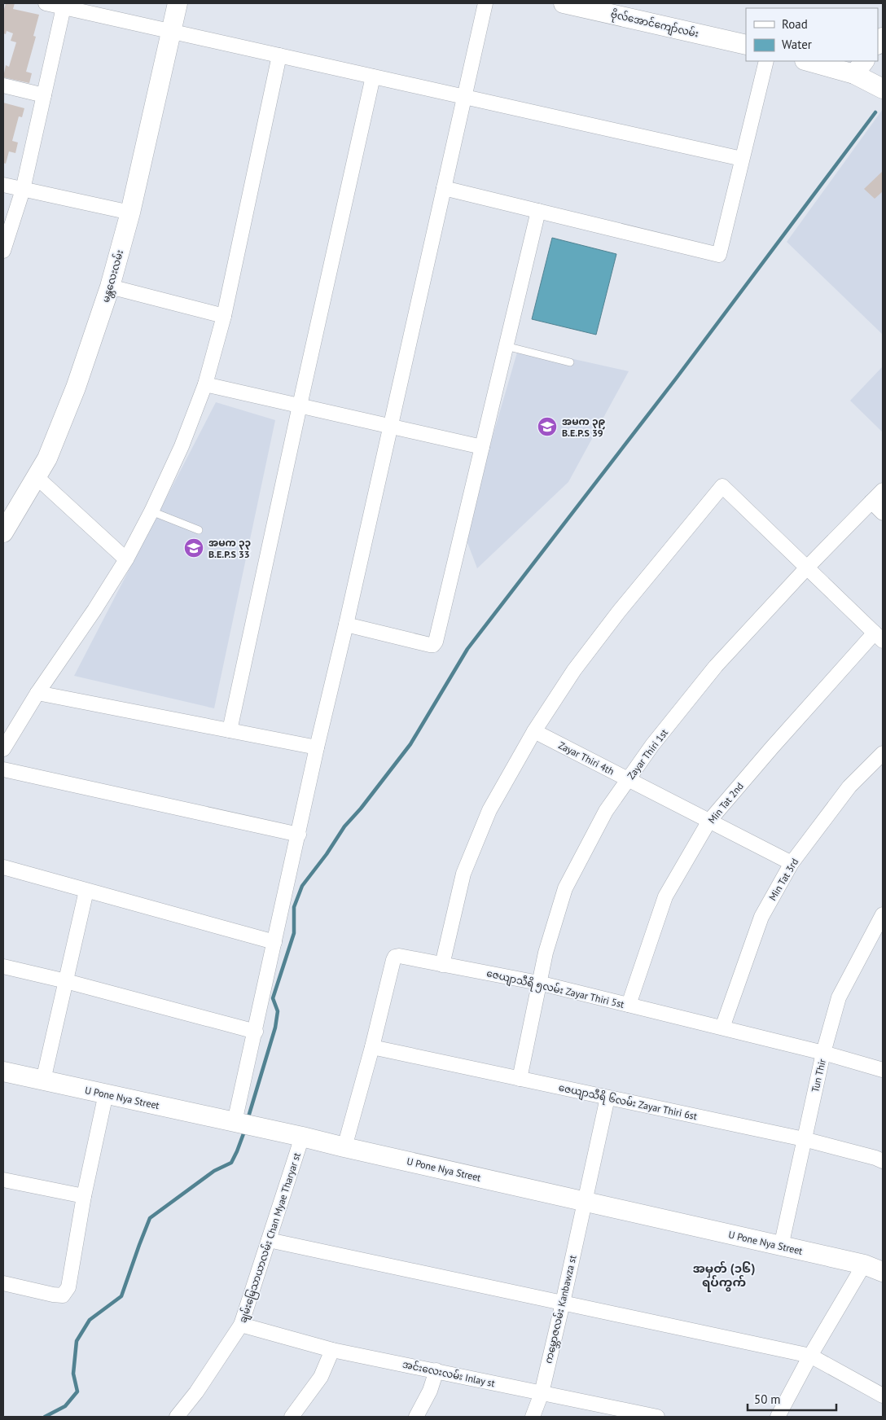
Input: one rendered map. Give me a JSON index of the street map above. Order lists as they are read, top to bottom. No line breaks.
{"streets":{"street":["ဗိုလ်အောင်ကျော်လမ်း","မန္တလေးလမ်း","Zayar Thiri 1st","Zayar Thiri 4th","Min Tat 2nd","Min Tat 3rd","ဇေယျာသီရိ ၅လမ်း Zayar Thiri 5st","Tun Thir","U Pone Nya Street","ဇေယျာသီရိ ၆လမ်း Zayar Thiri 6st","ချမ်းမြေသာယာလမ်း Chan Myae Tharyar st","ကမ္ဘောဇလမ်း Kanbawza st","အင်းလေးလမ်း Inlay st"]},"crossings":[["Zayar Thiri 1st","Zayar Thiri 4th"],["Zayar Thiri 1st","Min Tat 2nd"],["Zayar Thiri 1st","ဇေယျာသီရိ ၅လမ်း Zayar Thiri 5st"],["Zayar Thiri 1st","ဇေယျာသီရိ ၆လမ်း Zayar Thiri 6st"],["Zayar Thiri 4th","Min Tat 2nd"],["Zayar Thiri 4th","Min Tat 3rd"],["Min Tat 2nd","ဇေယျာသီရိ ၅လမ်း Zayar Thiri 5st"],["Min Tat 3rd","ဇေယျာသီရိ ၅လမ်း Zayar Thiri 5st"],["ဇေယျာသီရိ ၅လမ်း Zayar Thiri 5st","Tun Thir"],["ဇေယျာသီရိ ၅လမ်း Zayar Thiri 5st","U Pone Nya Street"],["ဇေယျာသီရိ ၅လမ်း Zayar Thiri 5st","ဇေယျာသီရိ ၆လမ်း Zayar Thiri 6st"],["Tun Thir","U Pone Nya Street"],["Tun Thir","ဇေယျာသီရိ ၆လမ်း Zayar Thiri 6st"],["U Pone Nya Street","ချမ်းမြေသာယာလမ်း Chan Myae Tharyar st"],["U Pone Nya Street","ကမ္ဘောဇလမ်း Kanbawza st"],["ဇေယျာသီရိ ၆လမ်း Zayar Thiri 6st","ကမ္ဘောဇလမ်း Kanbawza st"],["ချမ်းမြေသာယာလမ်း Chan Myae Tharyar st","အင်းလေးလမ်း Inlay st"],["ကမ္ဘောဇလမ်း Kanbawza st","အင်းလေးလမ်း Inlay st"]],"districts":["အမှတ် (၁၆) ရပ်ကွက်"],"places":{"school or university":["အမက ၃၉ B.E.P.S 39","အမက ၃၃ B.E.P.S 33"]},"legend":["Road","Water"],"scale_bar":"50 m"}
